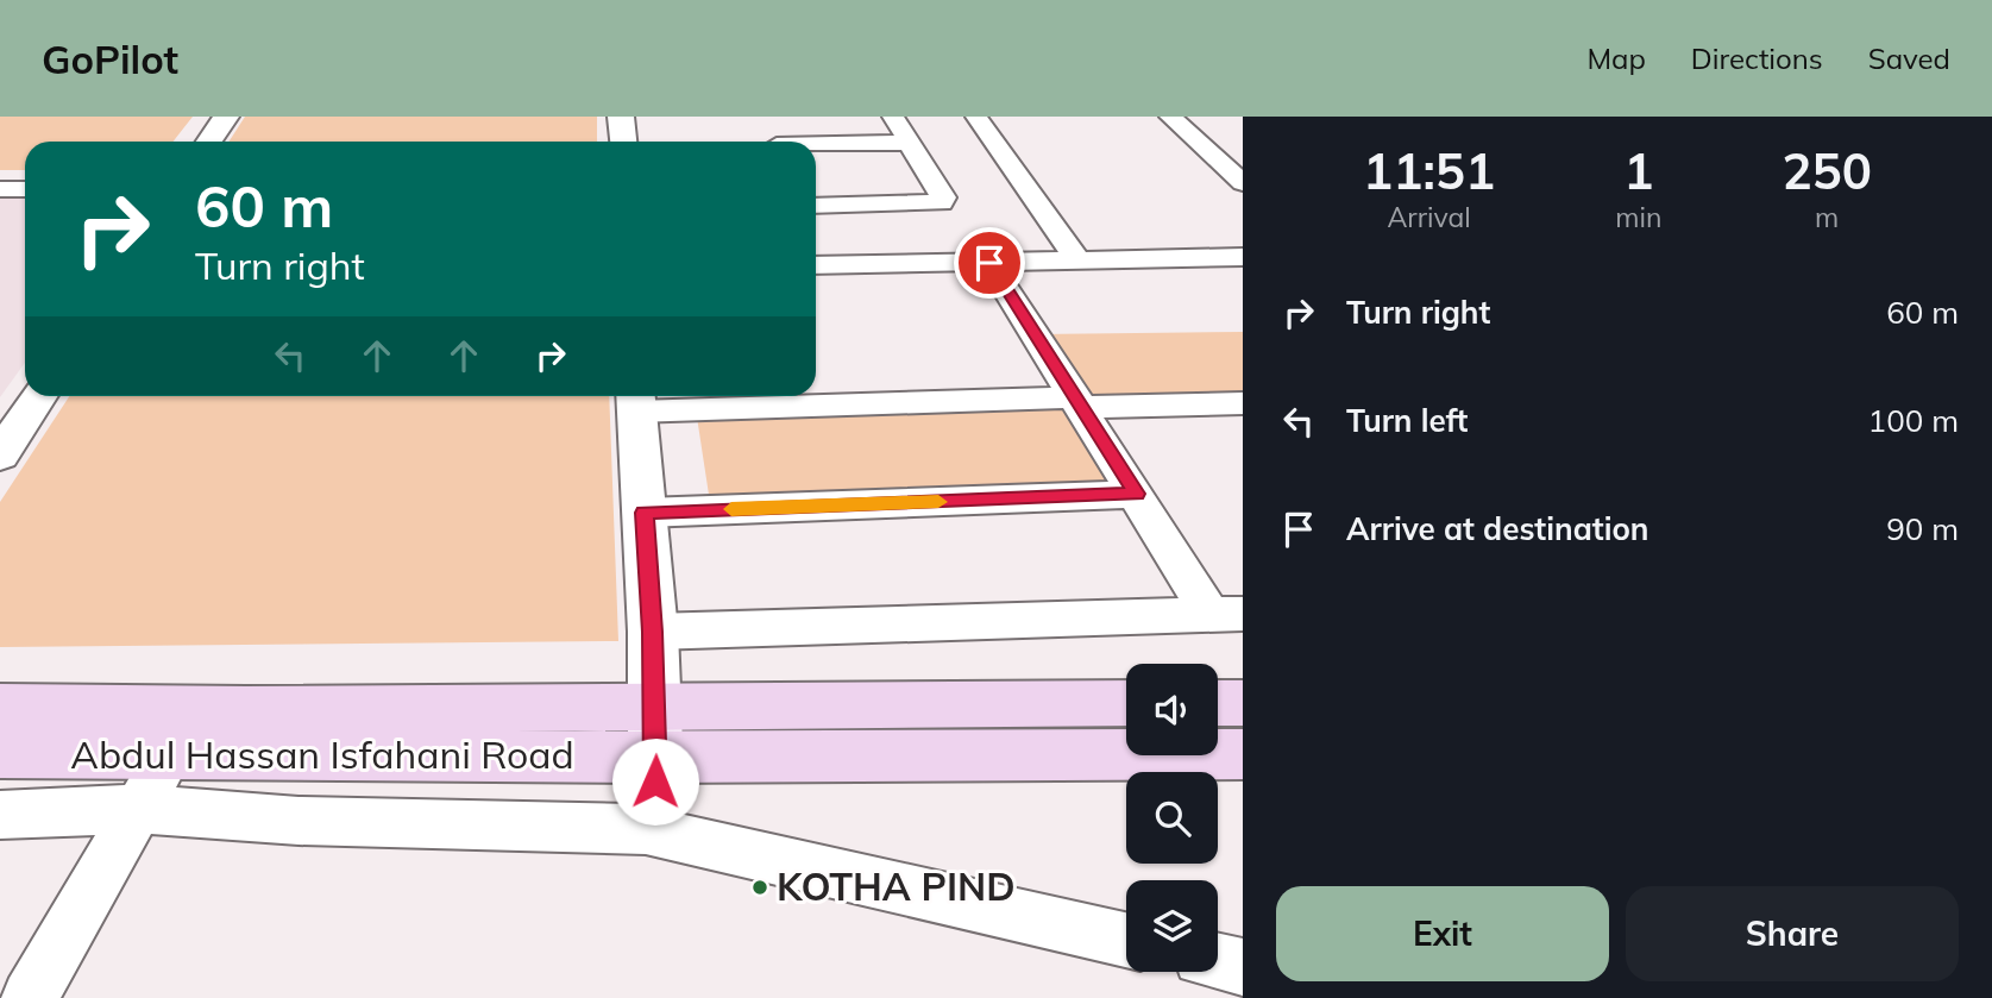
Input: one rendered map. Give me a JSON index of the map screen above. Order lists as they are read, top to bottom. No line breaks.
{"streets":{"main road":["Abdul Hassan Isfahani Road"]},"places":["KOTHA PIND"],"page":{"header":"GoPilot","nav":["Map","Directions","Saved"],"eta":["11:51","Arrival","1","min","250","m"],"turn":["60 m","Turn right"],"list":[{"name":"Turn right","value":"60 m"},{"name":"Turn left","value":"100 m"},{"name":"Arrive at destination","value":"90 m"}],"buttons":["Exit","Share"]}}
